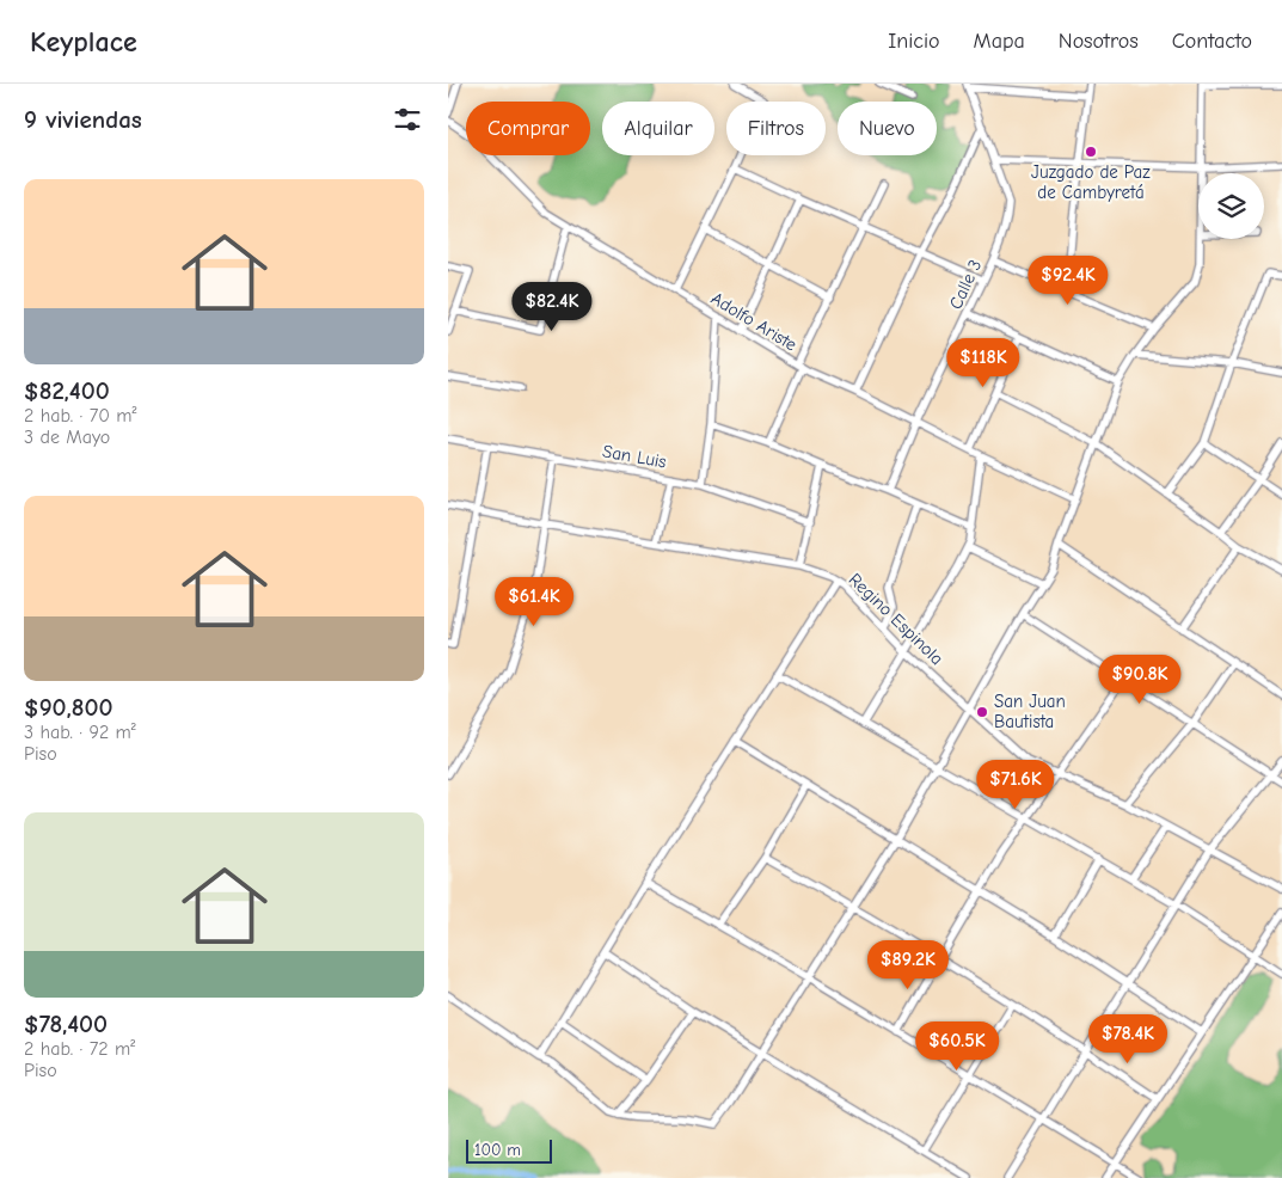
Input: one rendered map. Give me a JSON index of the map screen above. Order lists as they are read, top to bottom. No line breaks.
{"streets":{"street":["Calle 3","Adolfo Ariste","San Luis","Regino Espinola"]},"crossings":[["Calle 3","Adolfo Ariste"]],"places":["Juzgado de Paz de Cambyretá","San Juan Bautista"],"scale_bar":"100 m","page":{"header":"Keyplace","nav":["Inicio","Mapa","Nosotros","Contacto"],"heading":"9 viviendas","chip":["Comprar","Alquilar","Filtros","Nuevo"],"list":[{"name":"$82,400","note":"2 hab. · 70 m² · 3 de Mayo"},{"name":"$90,800","note":"3 hab. · 92 m² · Piso"},{"name":"$78,400","note":"2 hab. · 72 m² · Piso"}],"price":["$92.4K","$82.4K","$118K","$61.4K","$90.8K","$71.6K","$89.2K","$78.4K","$60.5K"],"scale":"100 m"}}
